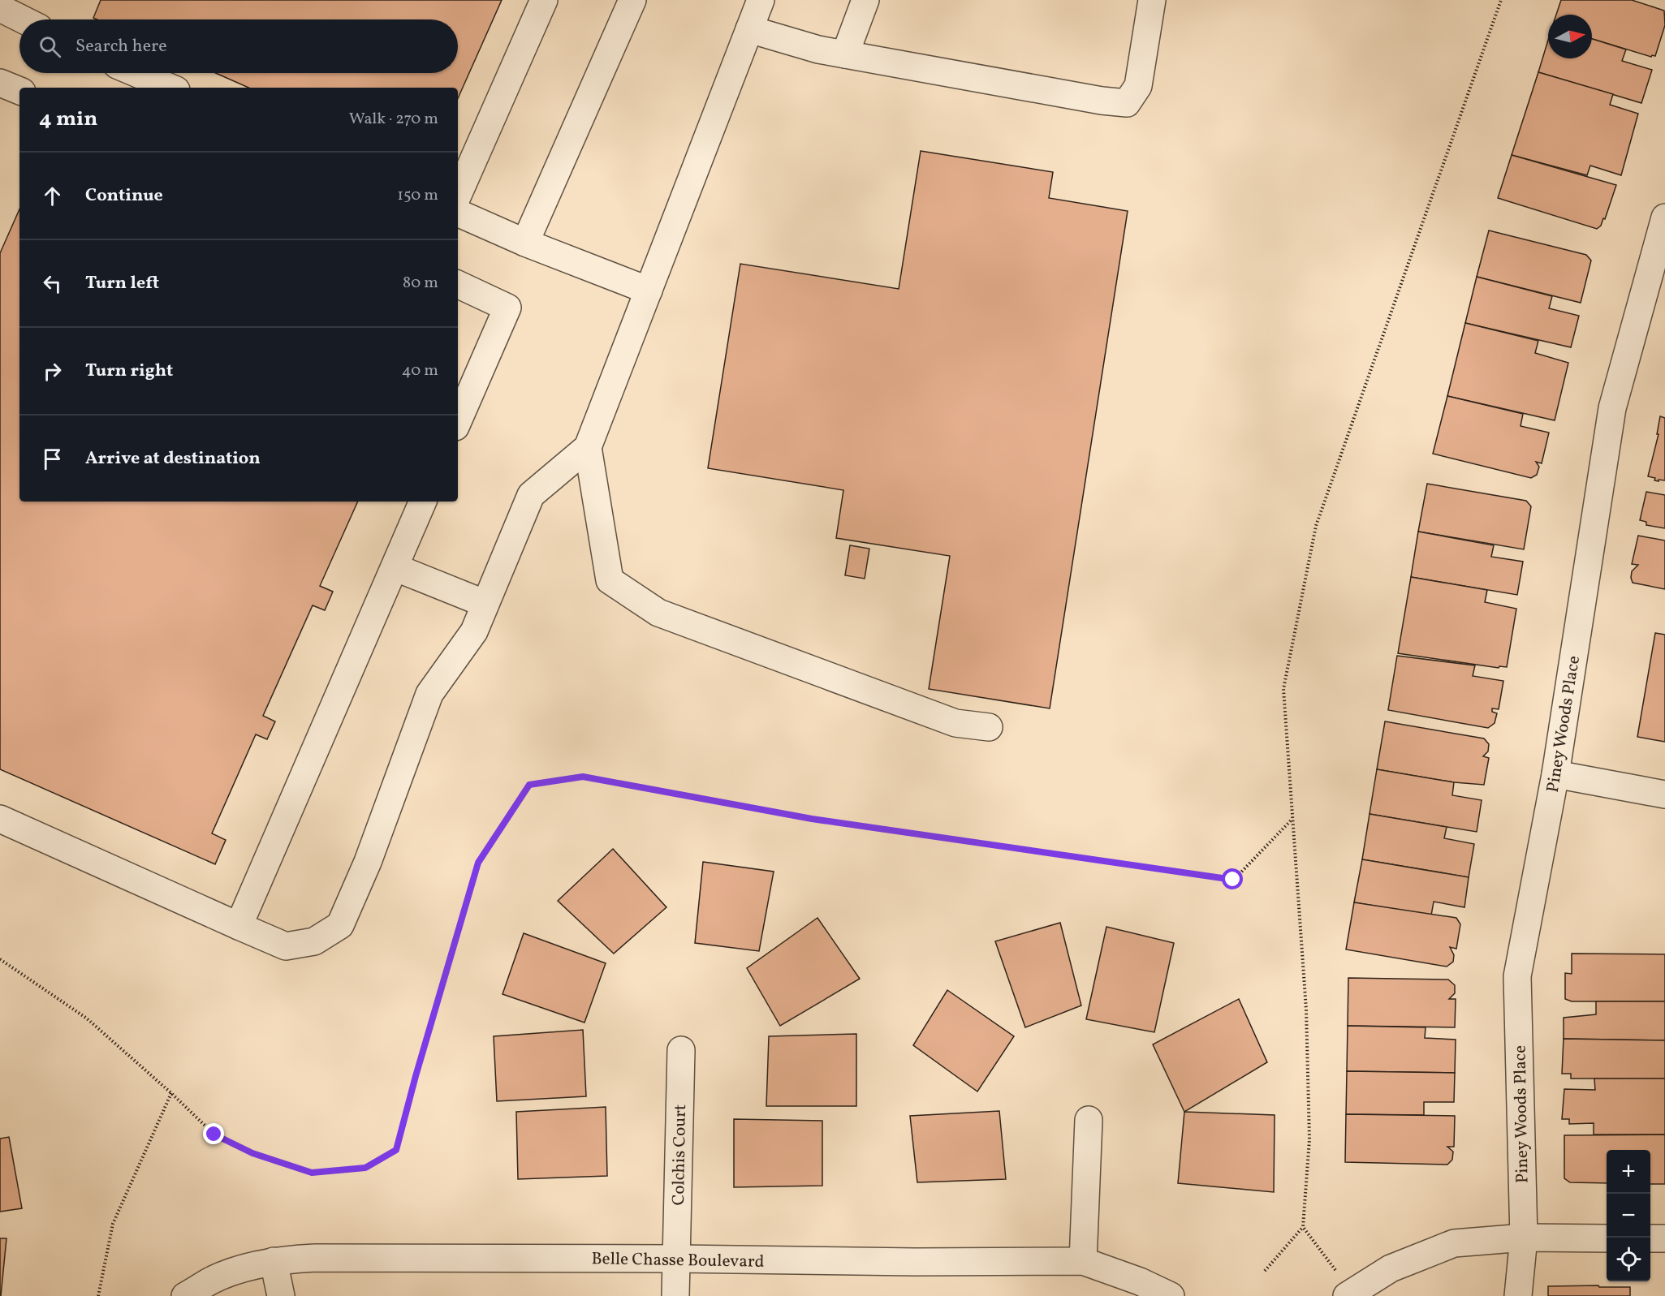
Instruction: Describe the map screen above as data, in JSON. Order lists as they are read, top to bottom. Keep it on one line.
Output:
{"streets":{"street":["Piney Woods Place","Colchis Court","Belle Chasse Boulevard"]},"crossings":[["Colchis Court","Belle Chasse Boulevard"]],"north":"right","page":{"search":"Search here","heading":["4 min","Walk · 270 m"],"list":[["Continue","150 m"],["Turn left","80 m"],["Turn right","40 m"],"Arrive at destination"],"map_buttons":["+","−"]}}
